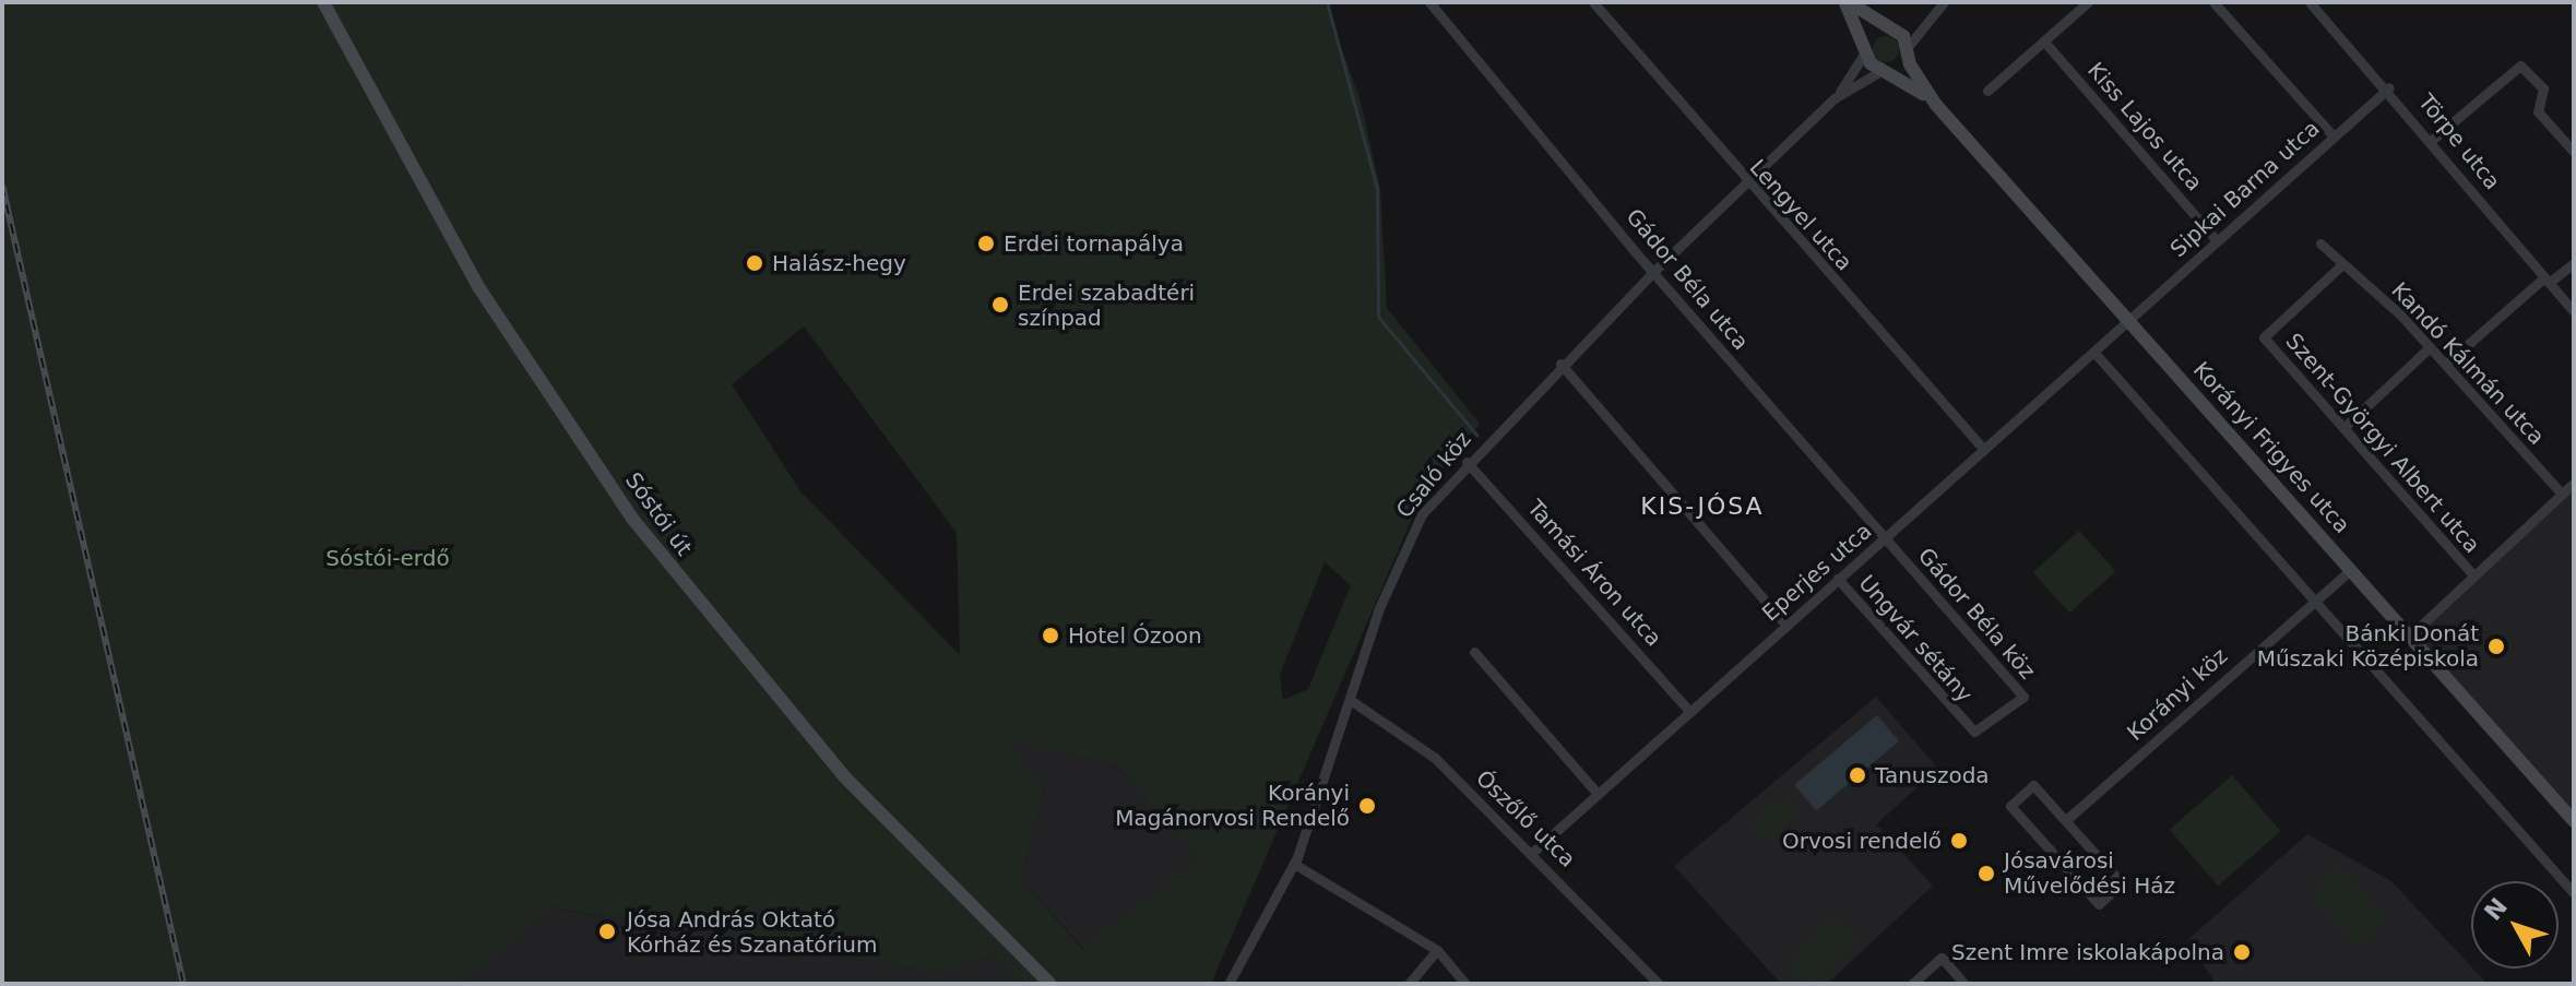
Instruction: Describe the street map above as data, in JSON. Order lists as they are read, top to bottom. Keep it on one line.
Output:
{"streets":{"street":["Kiss Lajos utca","Törpe utca","Sipkai Barna utca","Lengyel utca","Gádor Béla utca","Kandó Kálmán utca","Szent-Györgyi Albert utca","Korányi Frigyes utca","Csaló köz","Sóstói út","Eperjes utca","Tamási Áron utca","Gádor Béla köz","Ungvár sétány","Korányi köz","Ószőlő utca"]},"crossings":[["Kiss Lajos utca","Sipkai Barna utca"],["Törpe utca","Sipkai Barna utca"],["Sipkai Barna utca","Korányi Frigyes utca"],["Sipkai Barna utca","Eperjes utca"],["Lengyel utca","Csaló köz"],["Lengyel utca","Eperjes utca"],["Gádor Béla utca","Csaló köz"],["Gádor Béla utca","Eperjes utca"],["Gádor Béla utca","Gádor Béla köz"],["Kandó Kálmán utca","Szent-Györgyi Albert utca"],["Korányi Frigyes utca","Csaló köz"],["Korányi Frigyes utca","Eperjes utca"],["Korányi Frigyes utca","Korányi köz"],["Csaló köz","Tamási Áron utca"],["Csaló köz","Ószőlő utca"],["Eperjes utca","Tamási Áron utca"],["Eperjes utca","Gádor Béla köz"],["Eperjes utca","Ungvár sétány"],["Eperjes utca","Ószőlő utca"],["Gádor Béla köz","Ungvár sétány"]],"districts":["KIS-JÓSA"],"parks":["Sóstói-erdő"],"places":["Erdei tornapálya","Halász-hegy","Erdei szabadtéri színpad","Hotel Ózoon","Bánki Donát Műszaki Középiskola","Tanuszoda","Korányi Magánorvosi Rendelő","Orvosi rendelő","Jósavárosi Művelődési Ház","Jósa András Oktató Kórház és Szanatórium","Szent Imre iskolakápolna"],"north":"top left"}
